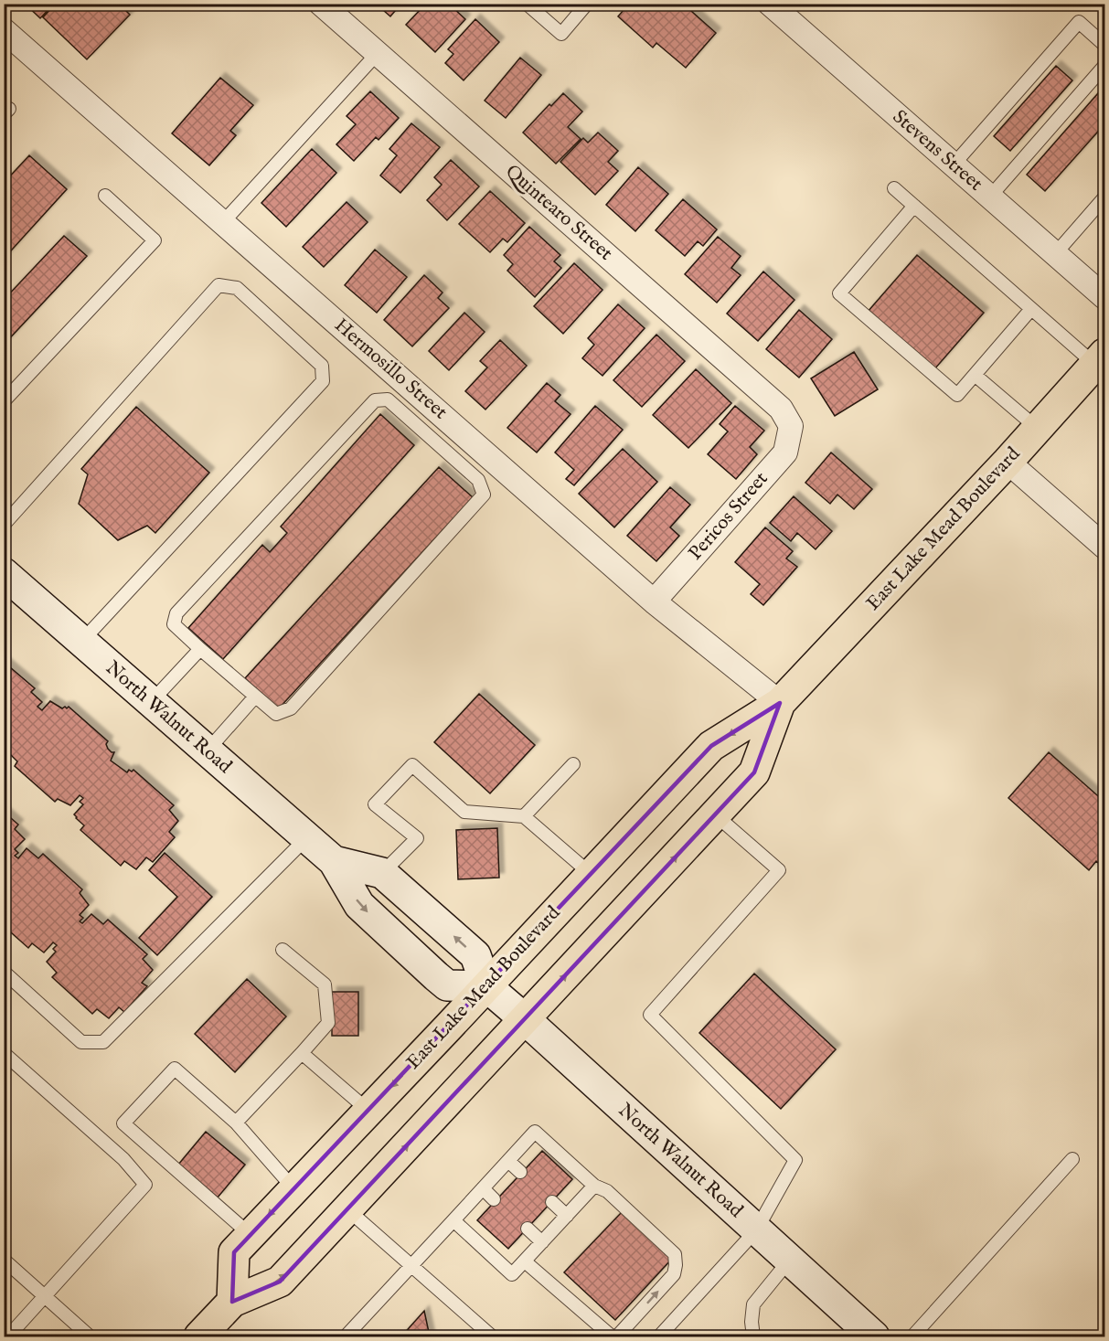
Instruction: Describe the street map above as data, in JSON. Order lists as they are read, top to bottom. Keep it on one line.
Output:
{"streets":{"main road":["East Lake Mead Boulevard"],"street":["Stevens Street","Quintearo Street","Hermosillo Street","Pericos Street","North Walnut Road"]},"crossings":[["Quintearo Street","Pericos Street"],["Hermosillo Street","Pericos Street"],["Hermosillo Street","East Lake Mead Boulevard"],["East Lake Mead Boulevard","North Walnut Road"]]}
